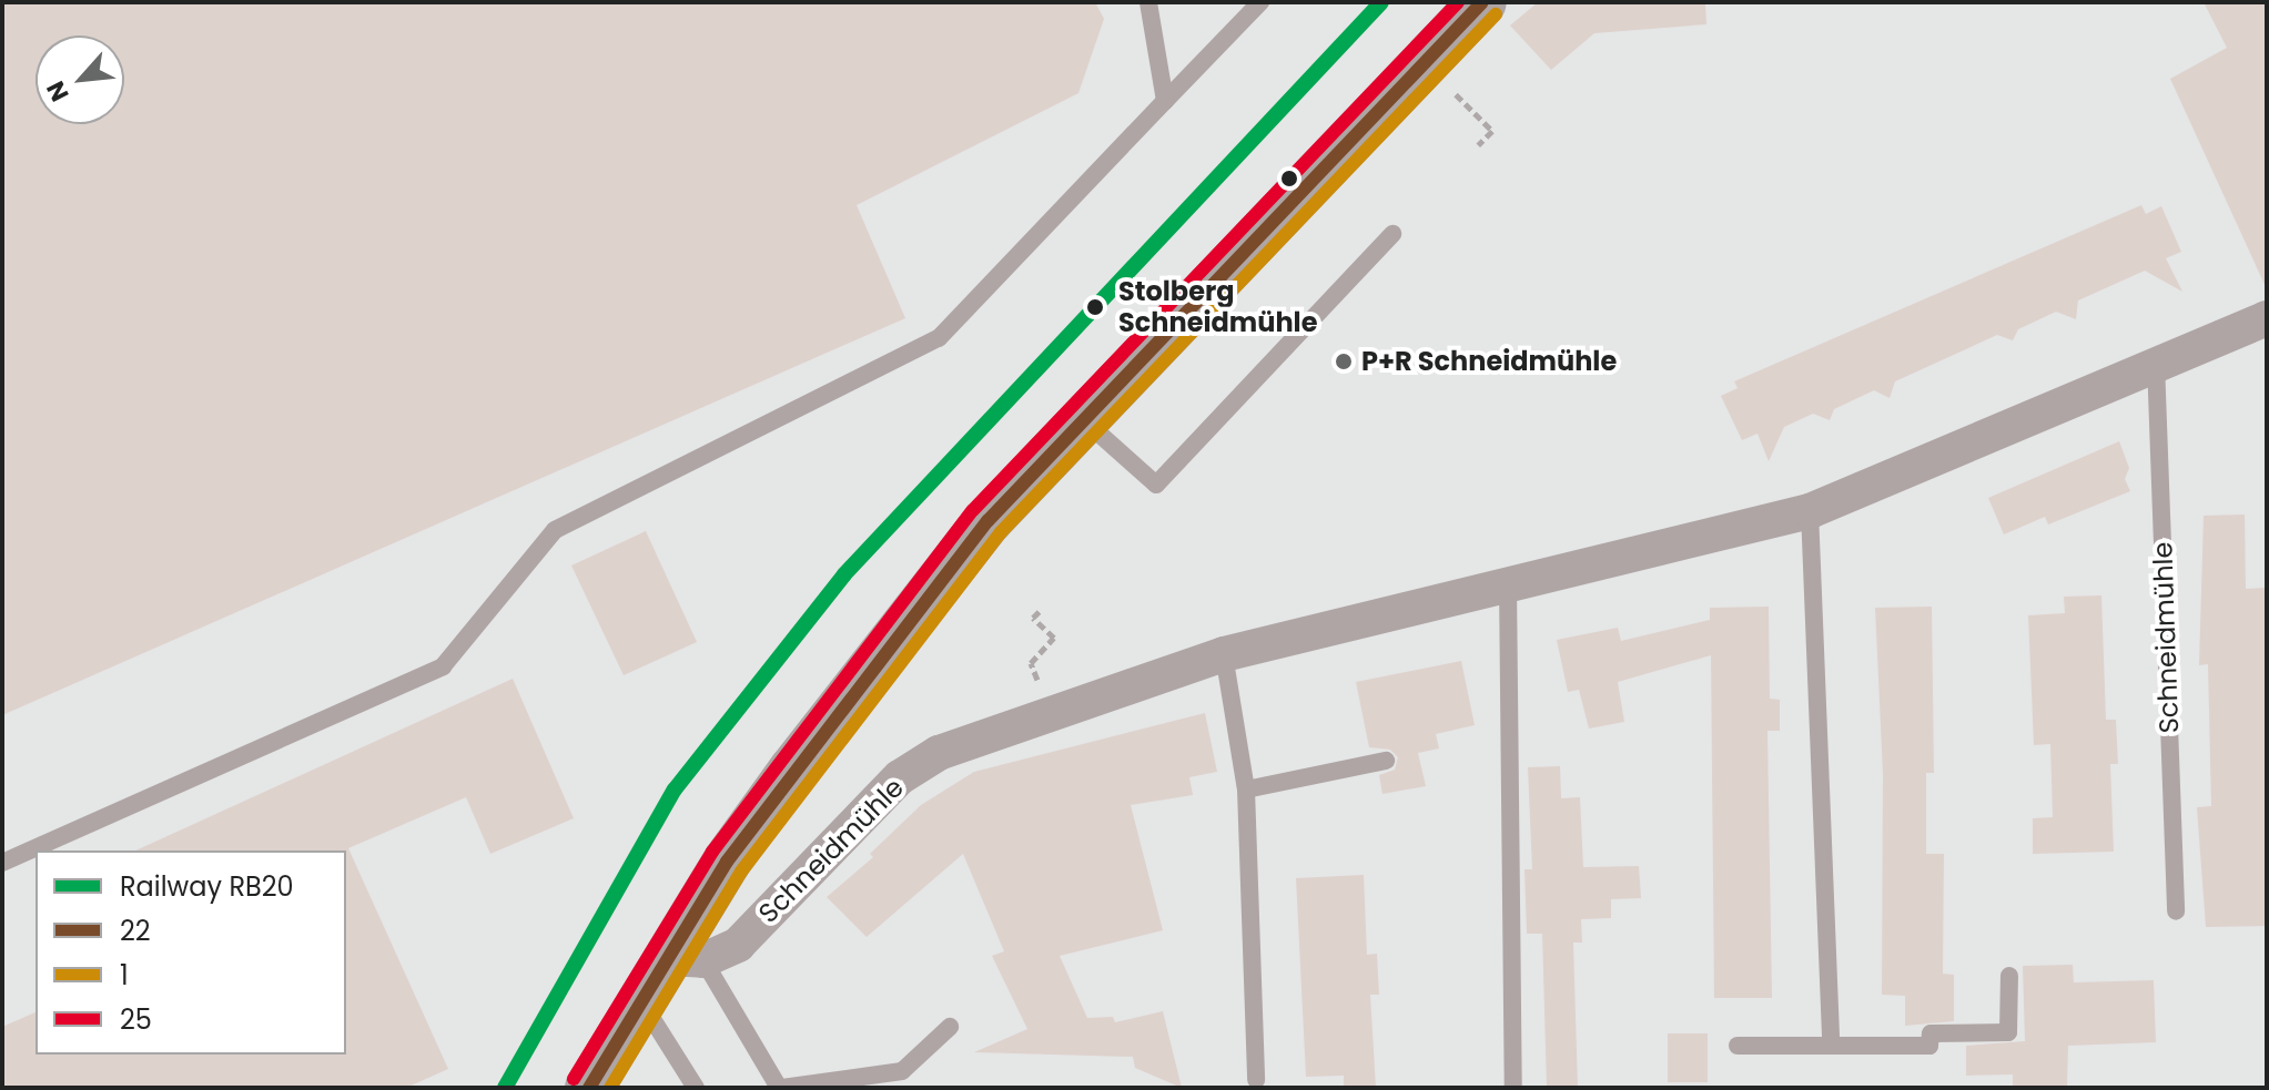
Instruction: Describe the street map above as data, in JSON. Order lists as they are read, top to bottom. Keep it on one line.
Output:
{"streets":{"street":["Schneidmühle"]},"places":["Stolberg Schneidmühle","P+R Schneidmühle"],"lines":["rail line RB20","transit line 22","transit line 25","transit line 1"],"legend":["Railway RB20","22","1","25"],"north":"bottom left"}
